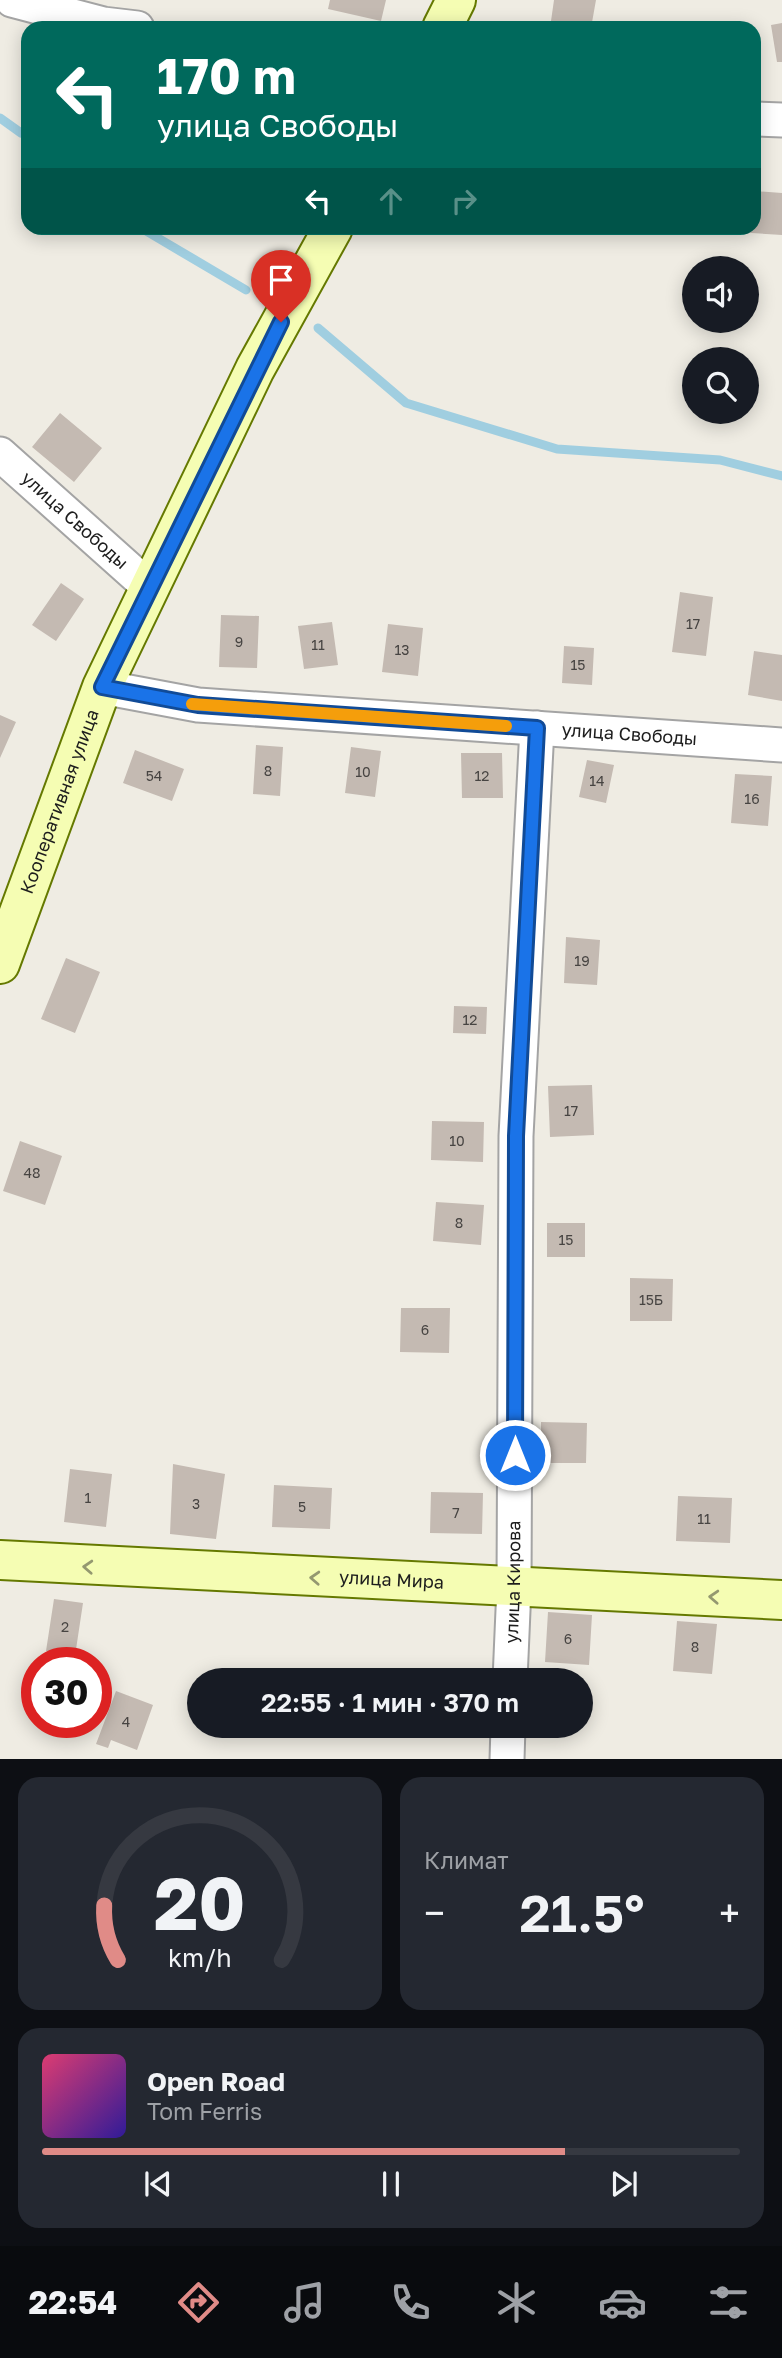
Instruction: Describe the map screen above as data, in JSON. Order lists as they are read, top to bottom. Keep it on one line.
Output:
{"streets":{"main road":["Кооперативная улица","улица Мира"],"street":["улица Свободы","улица Кирова"]},"crossings":[["улица Свободы","Кооперативная улица"],["улица Свободы","улица Кирова"],["улица Мира","улица Кирова"]],"one_way":["улица Мира"],"house_numbers":["17","9","11","13","15","8","10","54","12","14","16","19","12","17","10","48","8","15","15Б","6","1","3","5","7","11","2","6","8","4"],"page":{"turn":["170 m","улица Свободы"],"limit":"30","trip":"22:55 · 1 мин · 370 m","tile":"Климат","heat":["−","21.5°","+"],"song":["Open Road","Tom Ferris"],"tabs":"22:54","gauge":["20","km/h"]}}
